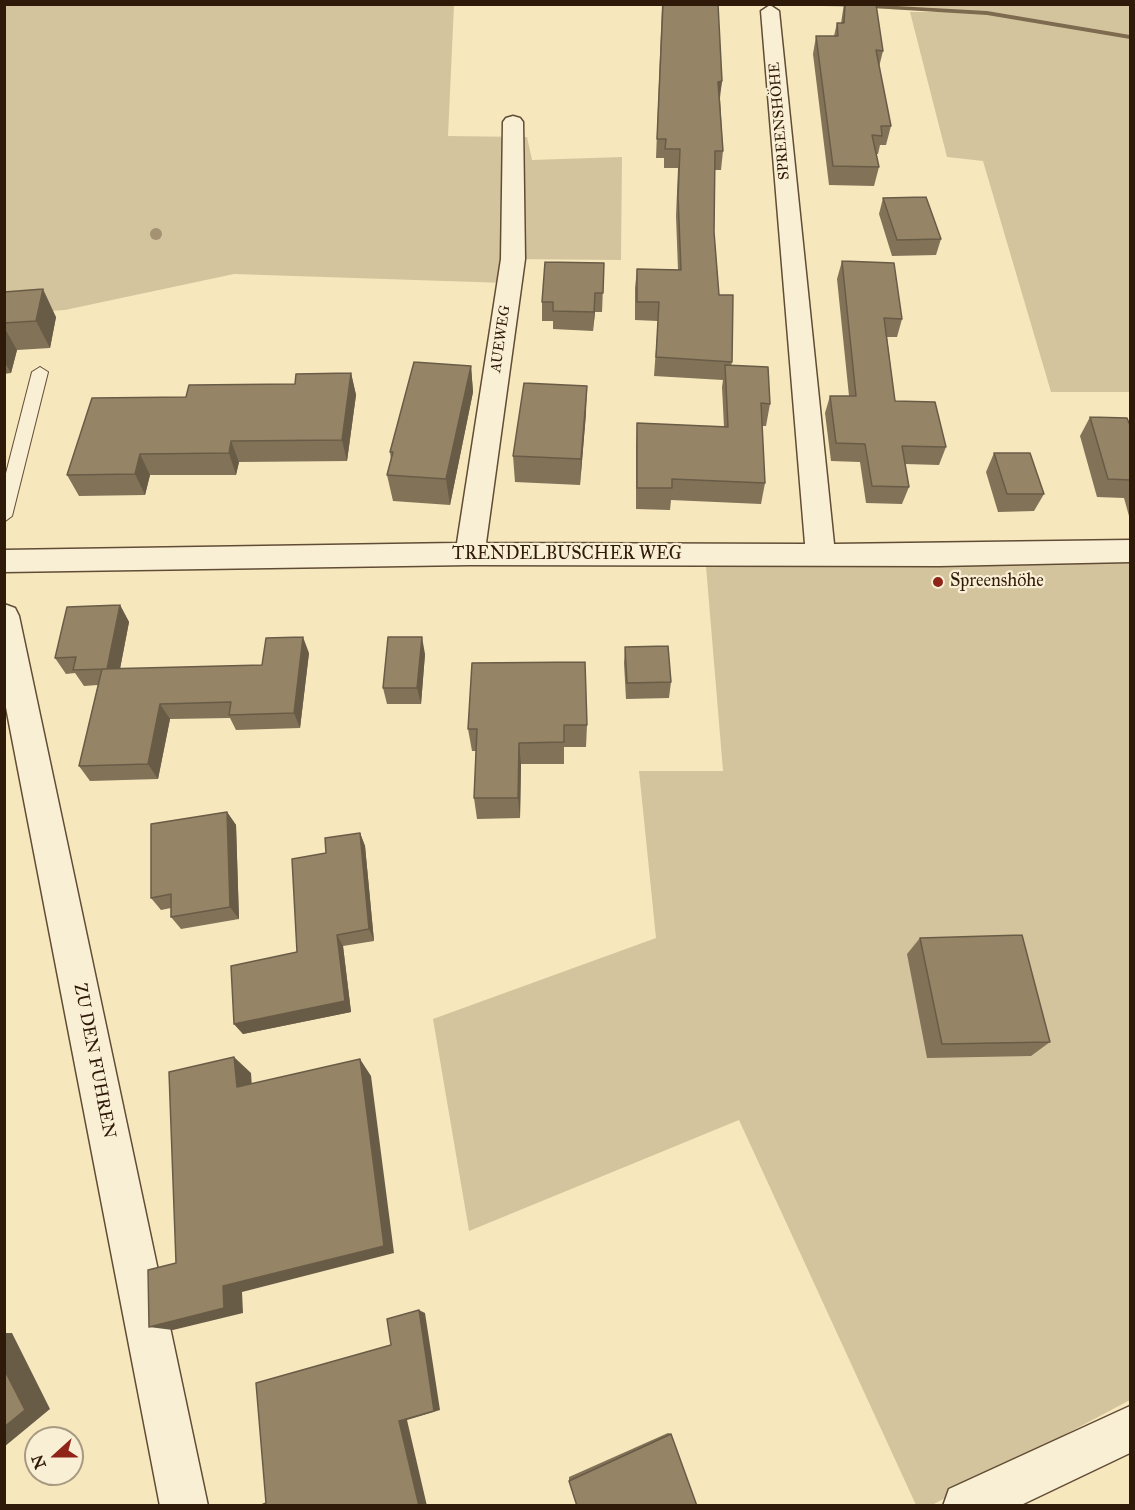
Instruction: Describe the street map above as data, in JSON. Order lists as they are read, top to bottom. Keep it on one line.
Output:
{"streets":{"street":["SPREENSHÖHE","AUEWEG","TRENDELBUSCHER WEG","ZU DEN FUHREN"]},"crossings":[["SPREENSHÖHE","TRENDELBUSCHER WEG"],["AUEWEG","TRENDELBUSCHER WEG"]],"places":["Spreenshöhe"],"north":"left"}
